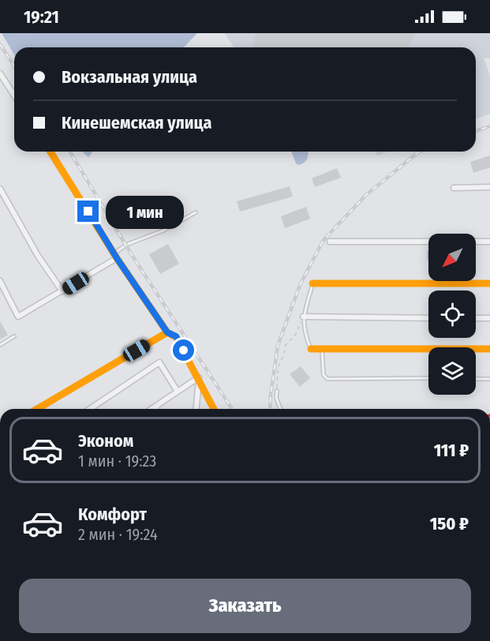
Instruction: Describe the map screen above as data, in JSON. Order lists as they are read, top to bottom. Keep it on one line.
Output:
{"north":"bottom left","page":{"status":"19:21","banner":["Вокзальная улица","Кинешемская улица"],"bubble":"1 мин","list":[{"name":"Эконом","note":"1 мин · 19:23","value":"111 ₽"},{"name":"Комфорт","note":"2 мин · 19:24","value":"150 ₽"}],"buttons":"Заказать"}}
